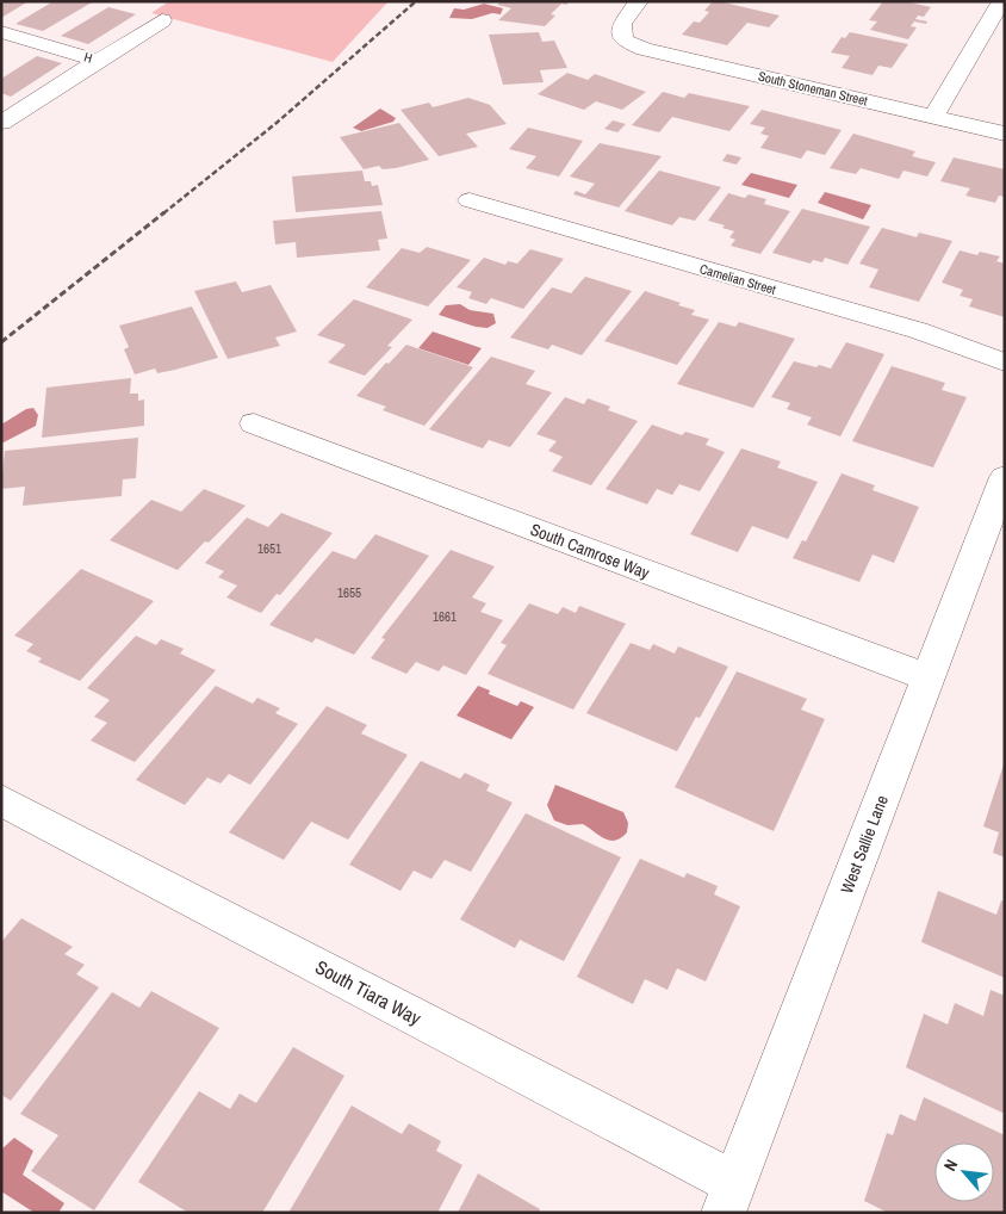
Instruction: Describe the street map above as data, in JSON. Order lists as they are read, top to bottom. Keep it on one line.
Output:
{"streets":{"street":["H","South Stoneman Street","Carnelian Street","South Camrose Way","West Sallie Lane","South Tiara Way"]},"crossings":[["South Camrose Way","West Sallie Lane"],["West Sallie Lane","South Tiara Way"]],"house_numbers":["1651","1655","1661"],"north":"top left"}
